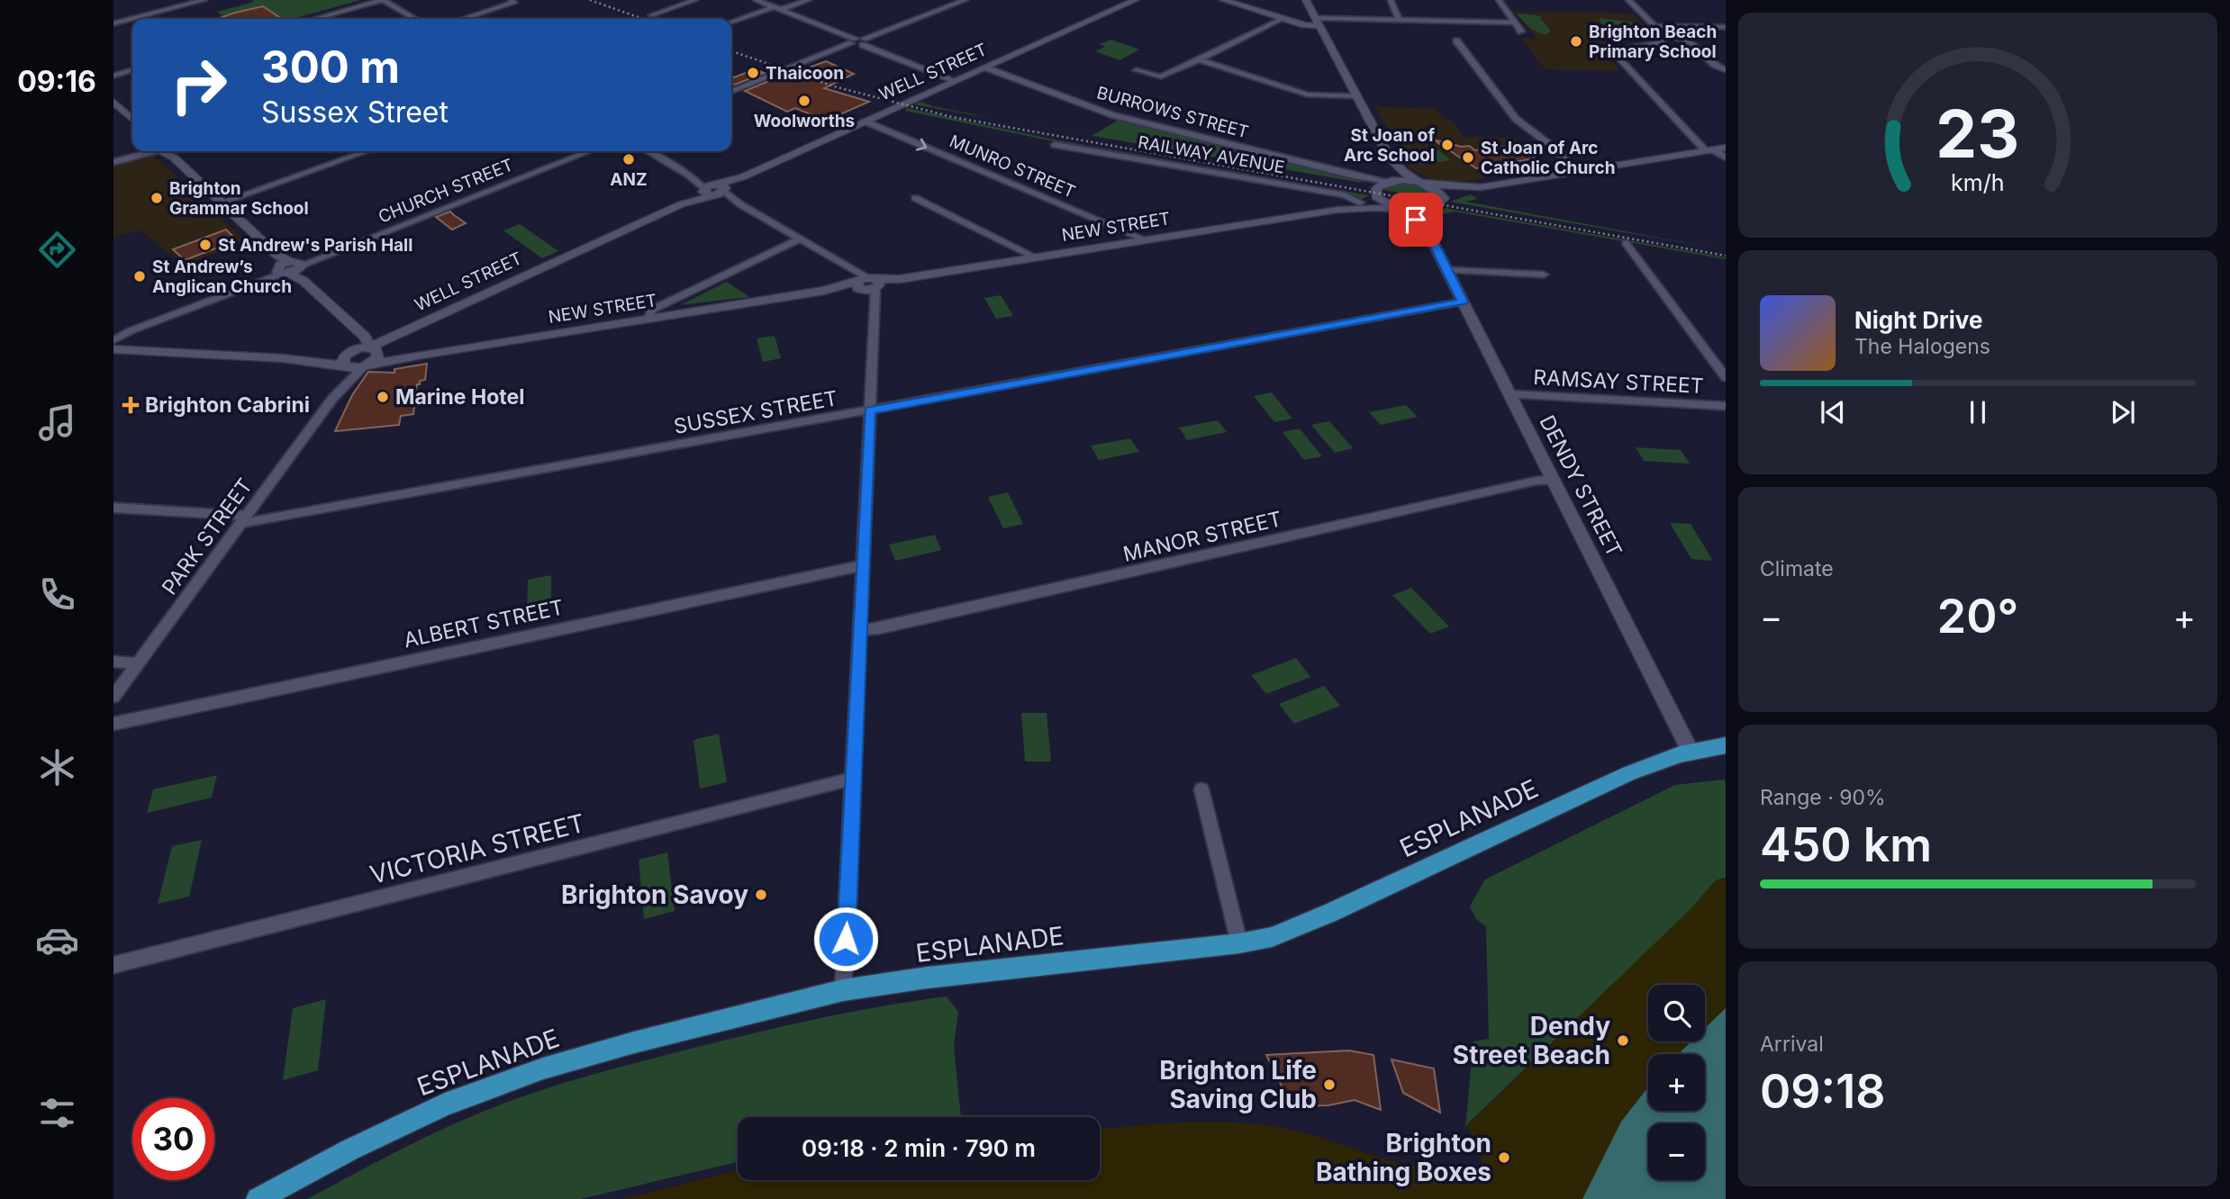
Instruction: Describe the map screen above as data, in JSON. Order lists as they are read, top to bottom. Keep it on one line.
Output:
{"streets":{"main road":["ESPLANADE"],"street":["WELL STREET","BURROWS STREET","RAILWAY AVENUE","MUNRO STREET","CHURCH STREET","NEW STREET","RAMSAY STREET","SUSSEX STREET","DENDY STREET","PARK STREET","MANOR STREET","ALBERT STREET","VICTORIA STREET"]},"crossings":[["WELL STREET","BURROWS STREET"],["WELL STREET","MUNRO STREET"],["WELL STREET","NEW STREET"],["BURROWS STREET","NEW STREET"],["BURROWS STREET","DENDY STREET"],["RAILWAY AVENUE","NEW STREET"],["MUNRO STREET","NEW STREET"],["NEW STREET","DENDY STREET"],["NEW STREET","PARK STREET"],["RAMSAY STREET","DENDY STREET"],["SUSSEX STREET","DENDY STREET"],["SUSSEX STREET","PARK STREET"],["DENDY STREET","MANOR STREET"],["DENDY STREET","ESPLANADE"]],"places":{"other":["Brighton Beach Primary School","Thaicoon","Woolworths","St Joan of Arc School","St Joan of Arc Catholic Church","ANZ","Brighton Grammar School","St Andrew's Parish Hall","St Andrew’s Anglican Church","Marine Hotel","Brighton Savoy","Dendy Street Beach","Brighton Life Saving Club","Brighton Bathing Boxes"],"health":["Brighton Cabrini"]},"page":{"tabs":"09:16","turn":["300 m","Sussex Street"],"song":["Night Drive","The Halogens"],"tile":["Climate",["Range · 90%","450 km"],["Arrival","09:18"]],"heat":["−","20°","+"],"map_buttons":["+","−"],"limit":"30","trip":"09:18 · 2 min · 790 m","gauge":["23","km/h"]}}
